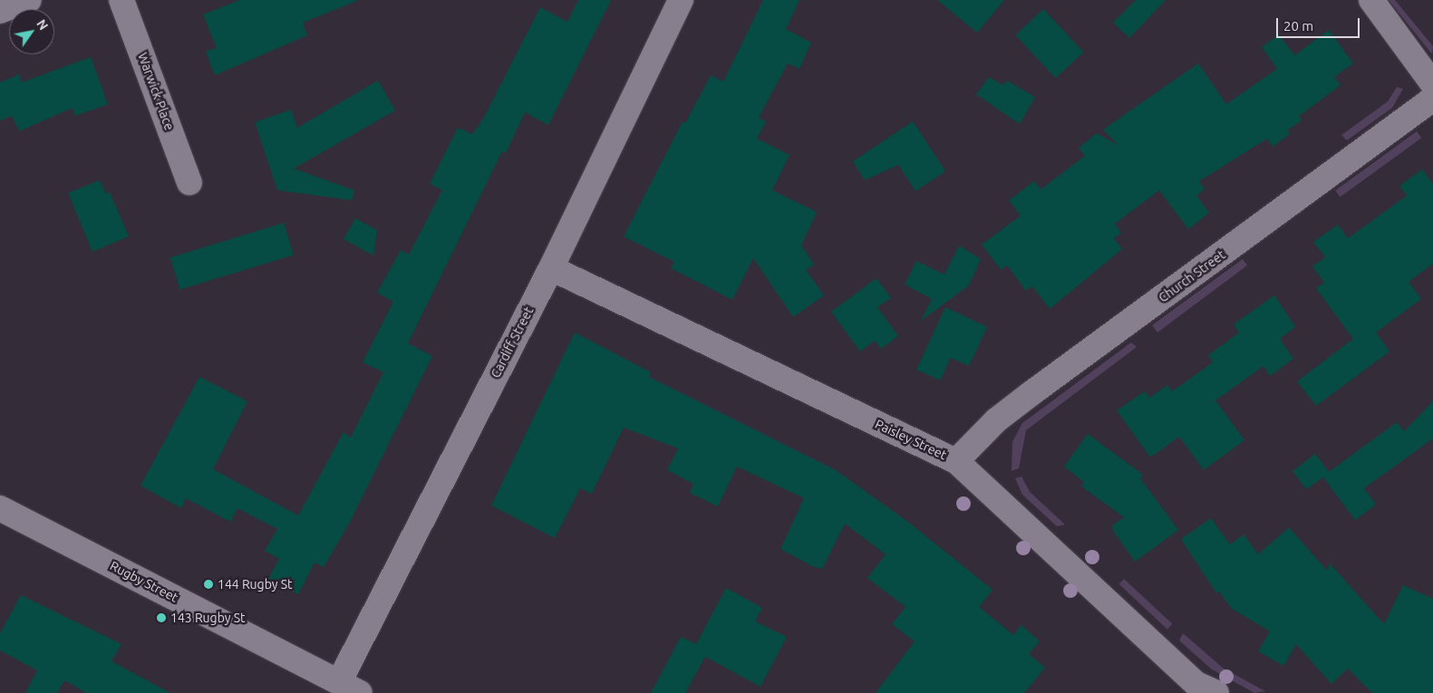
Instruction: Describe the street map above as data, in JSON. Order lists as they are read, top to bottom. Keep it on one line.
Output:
{"streets":{"street":["Warwick Place","Church Street","Cardiff Street","Paisley Street","Rugby Street"]},"crossings":[["Church Street","Paisley Street"],["Cardiff Street","Paisley Street"],["Cardiff Street","Rugby Street"]],"places":["144 Rugby St","143 Rugby St"],"scale_bar":"20 m","north":"top right"}
